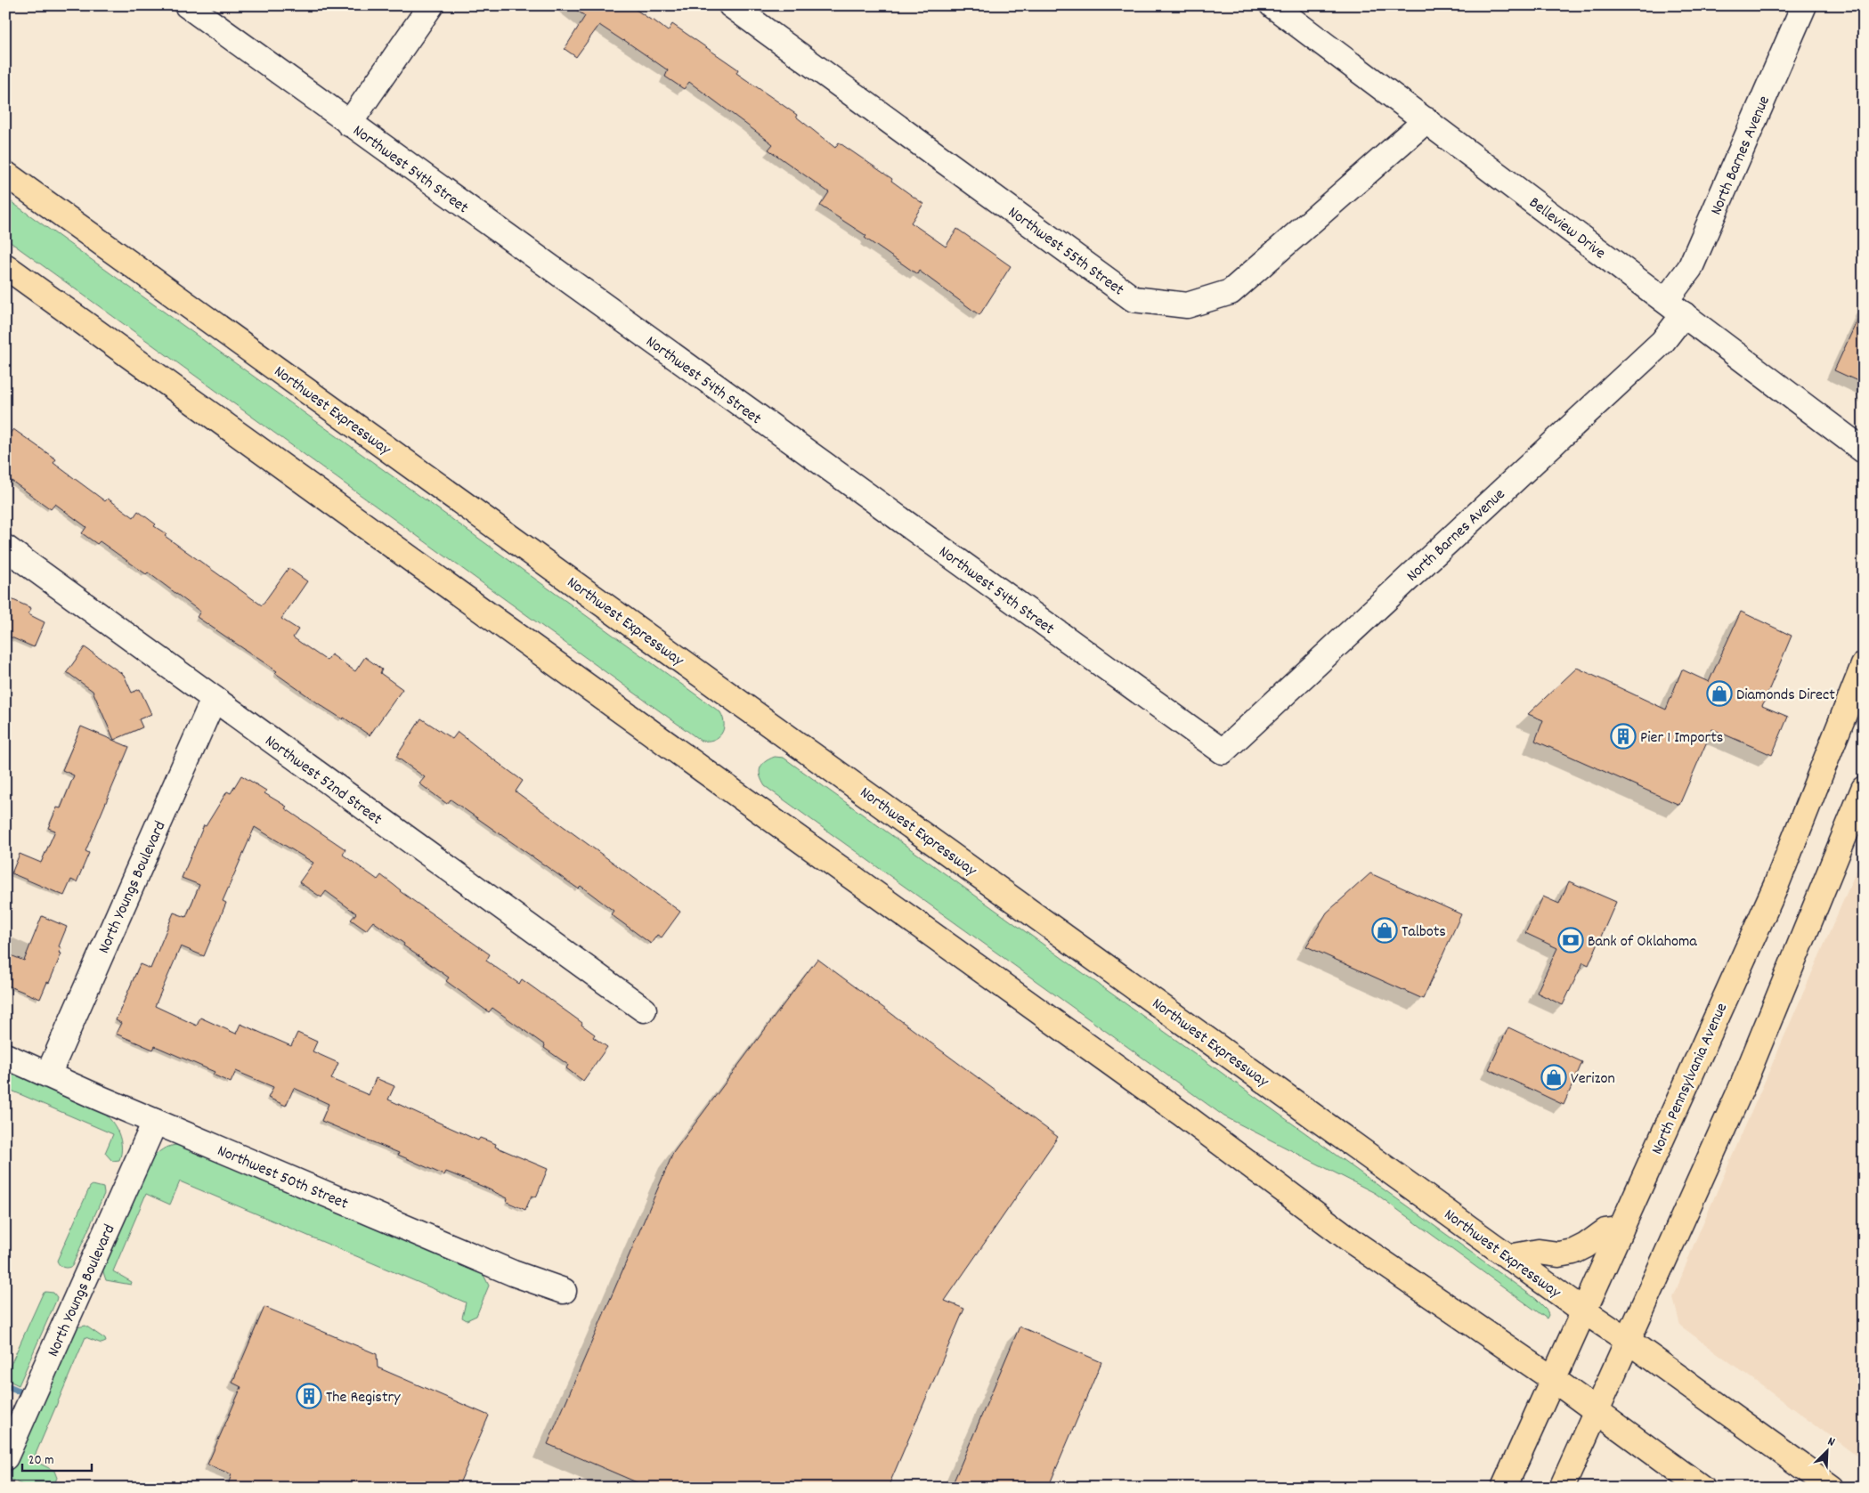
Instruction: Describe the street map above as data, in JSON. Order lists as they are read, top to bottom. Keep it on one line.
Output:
{"streets":{"main road":["Northwest Expressway","North Pennsylvania Avenue"],"street":["North Barnes Avenue","Northwest 54th Street","Belleview Drive","Northwest 55th Street","Northwest 52nd Street","North Youngs Boulevard","Northwest 50th Street"]},"crossings":[["North Barnes Avenue","Northwest 54th Street"],["North Barnes Avenue","Belleview Drive"],["Belleview Drive","Northwest 55th Street"],["Northwest Expressway","North Pennsylvania Avenue"],["Northwest 52nd Street","North Youngs Boulevard"],["North Youngs Boulevard","Northwest 50th Street"]],"places":{"shop":["Diamonds Direct","Talbots","Verizon"],"building":["Pier 1 Imports","The Registry"],"bank":["Bank of Oklahoma"]},"scale_bar":"20 m","north":"top right"}
